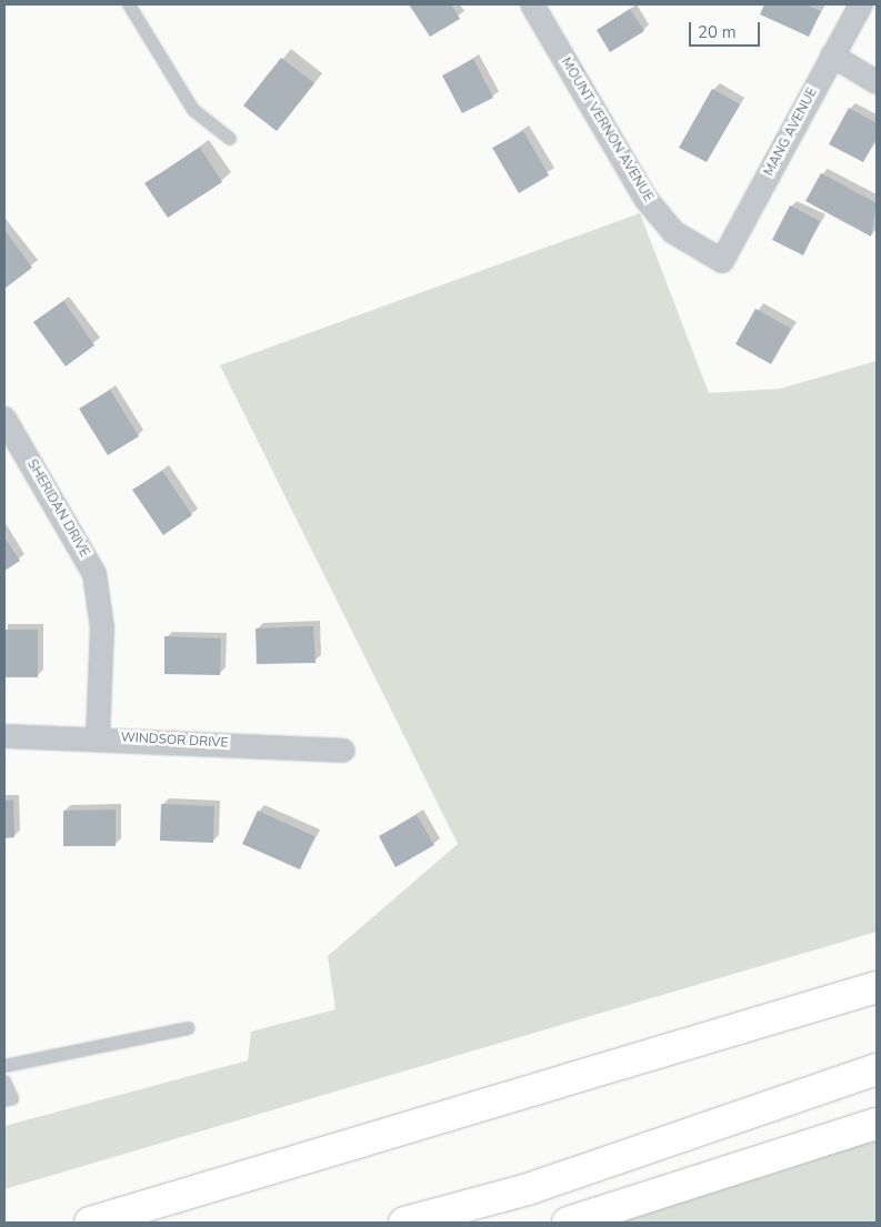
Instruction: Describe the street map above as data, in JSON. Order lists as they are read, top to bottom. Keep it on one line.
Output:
{"streets":{"street":["MOUNT VERNON AVENUE","MANG AVENUE","SHERIDAN DRIVE","WINDSOR DRIVE"]},"crossings":[["MOUNT VERNON AVENUE","MANG AVENUE"],["SHERIDAN DRIVE","WINDSOR DRIVE"]],"scale_bar":"20 m"}
